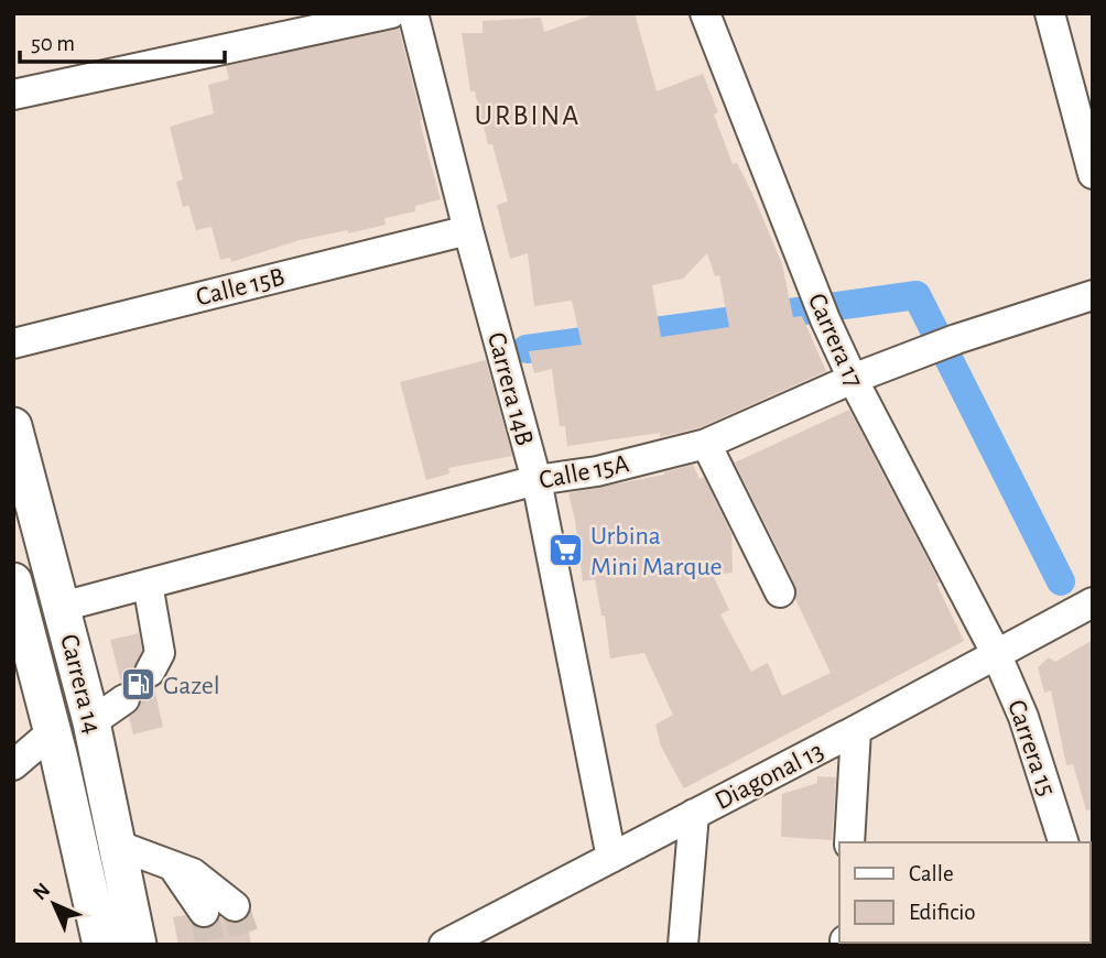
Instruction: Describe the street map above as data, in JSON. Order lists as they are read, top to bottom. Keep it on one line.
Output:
{"streets":{"main road":["Carrera 14"],"street":["Calle 15B","Carrera 17","Carrera 14B","Calle 15A","Carrera 15","Diagonal 13"]},"crossings":[["Calle 15B","Carrera 14B"],["Carrera 17","Calle 15A"],["Carrera 17","Carrera 15"],["Carrera 17","Diagonal 13"],["Carrera 14B","Calle 15A"],["Carrera 14B","Diagonal 13"],["Calle 15A","Carrera 14"],["Carrera 15","Diagonal 13"]],"districts":["URBINA"],"places":{"supermarket":["Urbina Mini Marque"],"fuel station":["Gazel"]},"legend":["Calle","Edificio"],"scale_bar":"50 m","north":"top left"}
